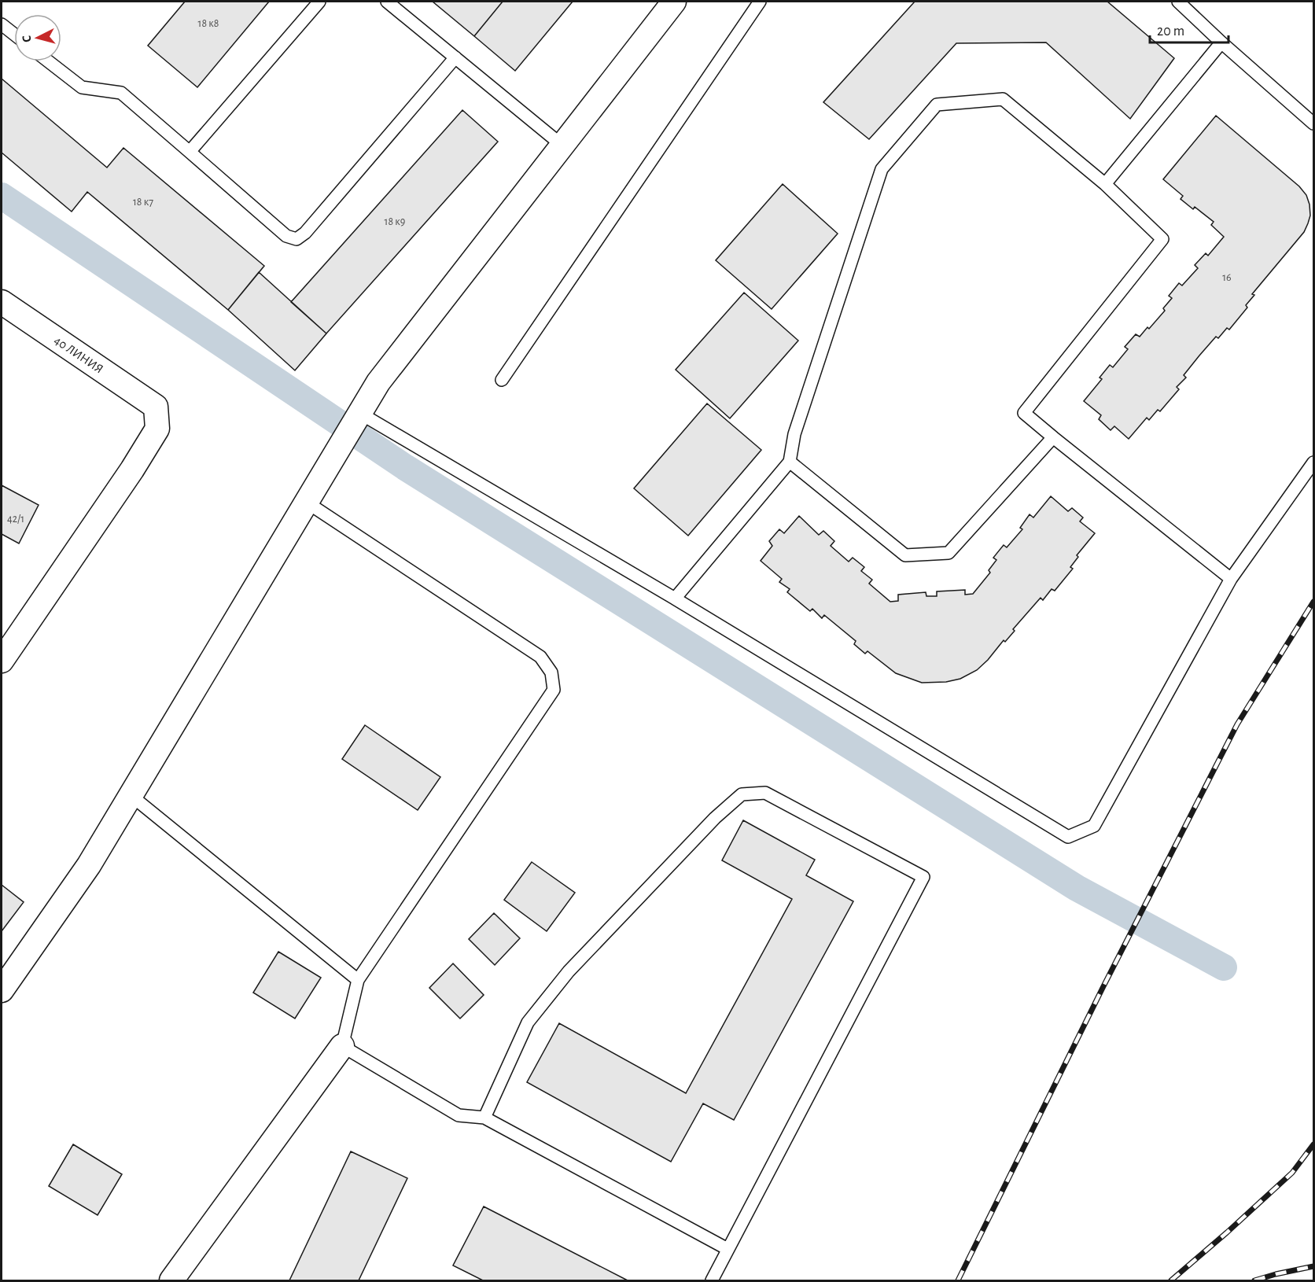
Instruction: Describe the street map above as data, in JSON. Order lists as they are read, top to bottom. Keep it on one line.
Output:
{"streets":{"street":["40 ЛИНИЯ"]},"house_numbers":["18 к8","18 к7","18 к9","16","42/1"],"scale_bar":"20 m","north":"left"}
